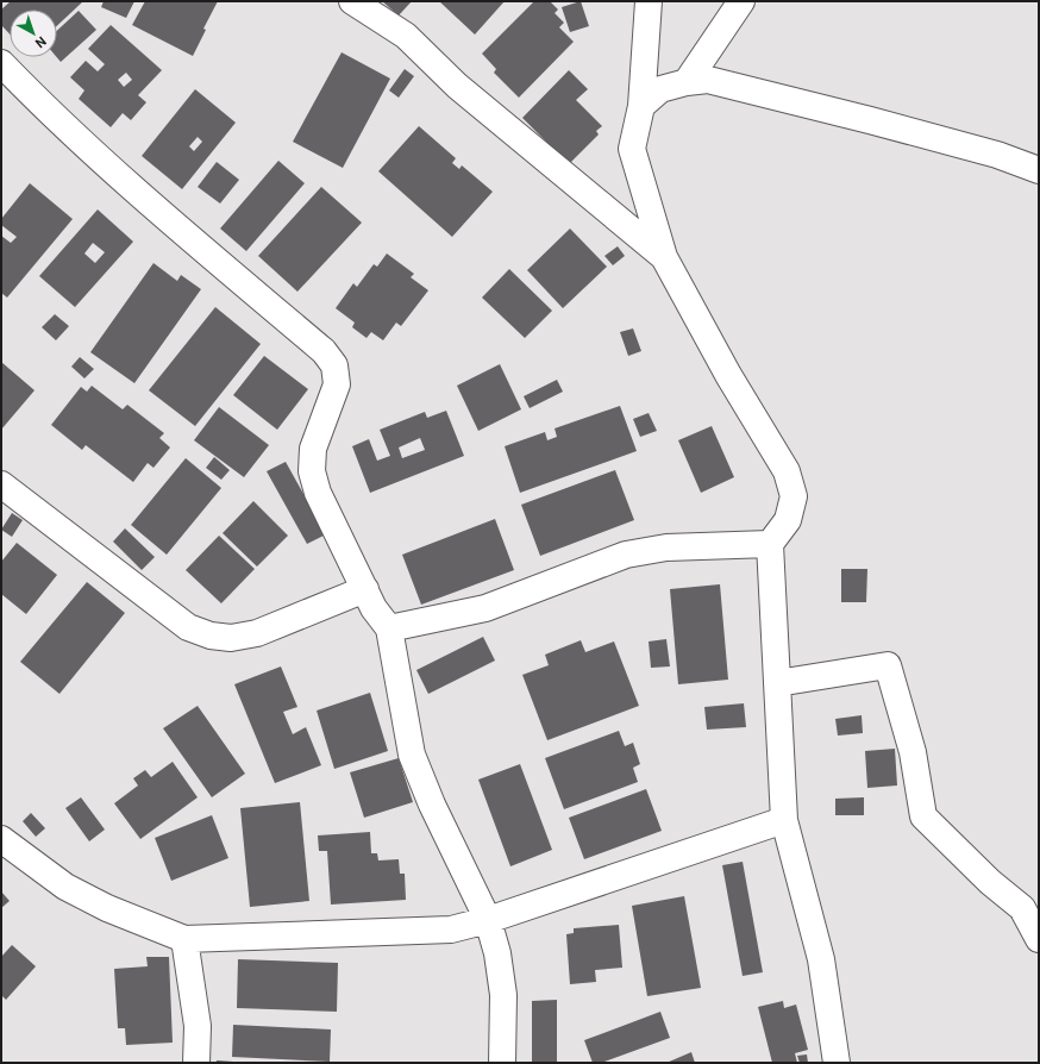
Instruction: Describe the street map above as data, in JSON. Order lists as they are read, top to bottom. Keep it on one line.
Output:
{"north":"bottom right"}
